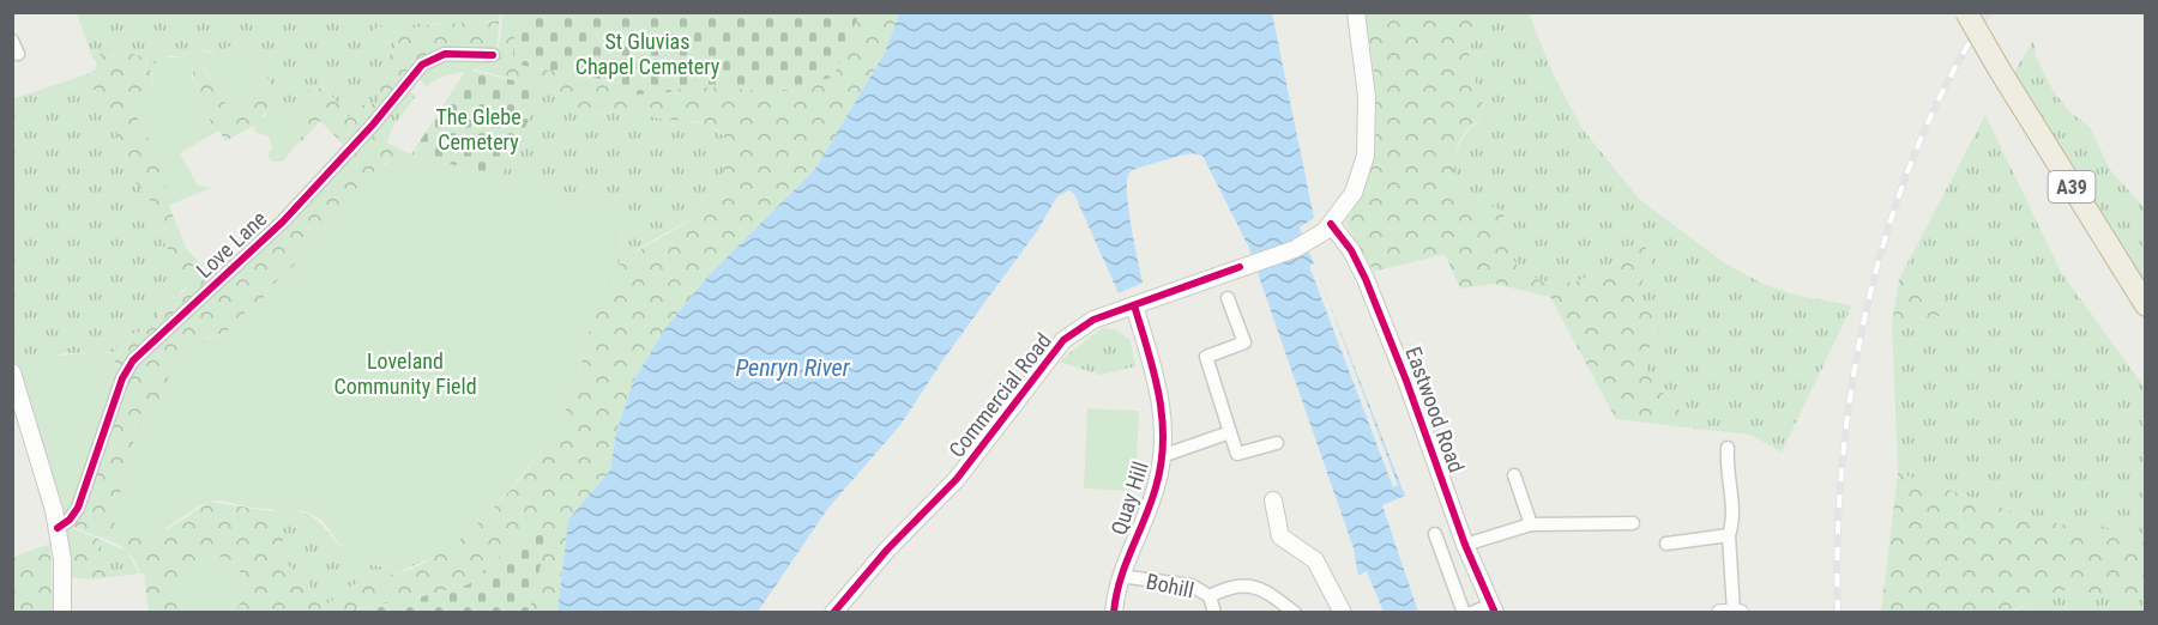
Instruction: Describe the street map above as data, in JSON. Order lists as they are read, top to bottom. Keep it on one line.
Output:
{"streets":{"highway":["A39"],"street":["Love Lane","Commercial Road","Eastwood Road","Quay Hill","Bohill"]},"crossings":[["Commercial Road","Eastwood Road"],["Commercial Road","Quay Hill"],["Quay Hill","Bohill"]],"water":["Penryn River"],"parks":["St Gluvias Chapel Cemetery","The Glebe Cemetery","Loveland Community Field"]}
